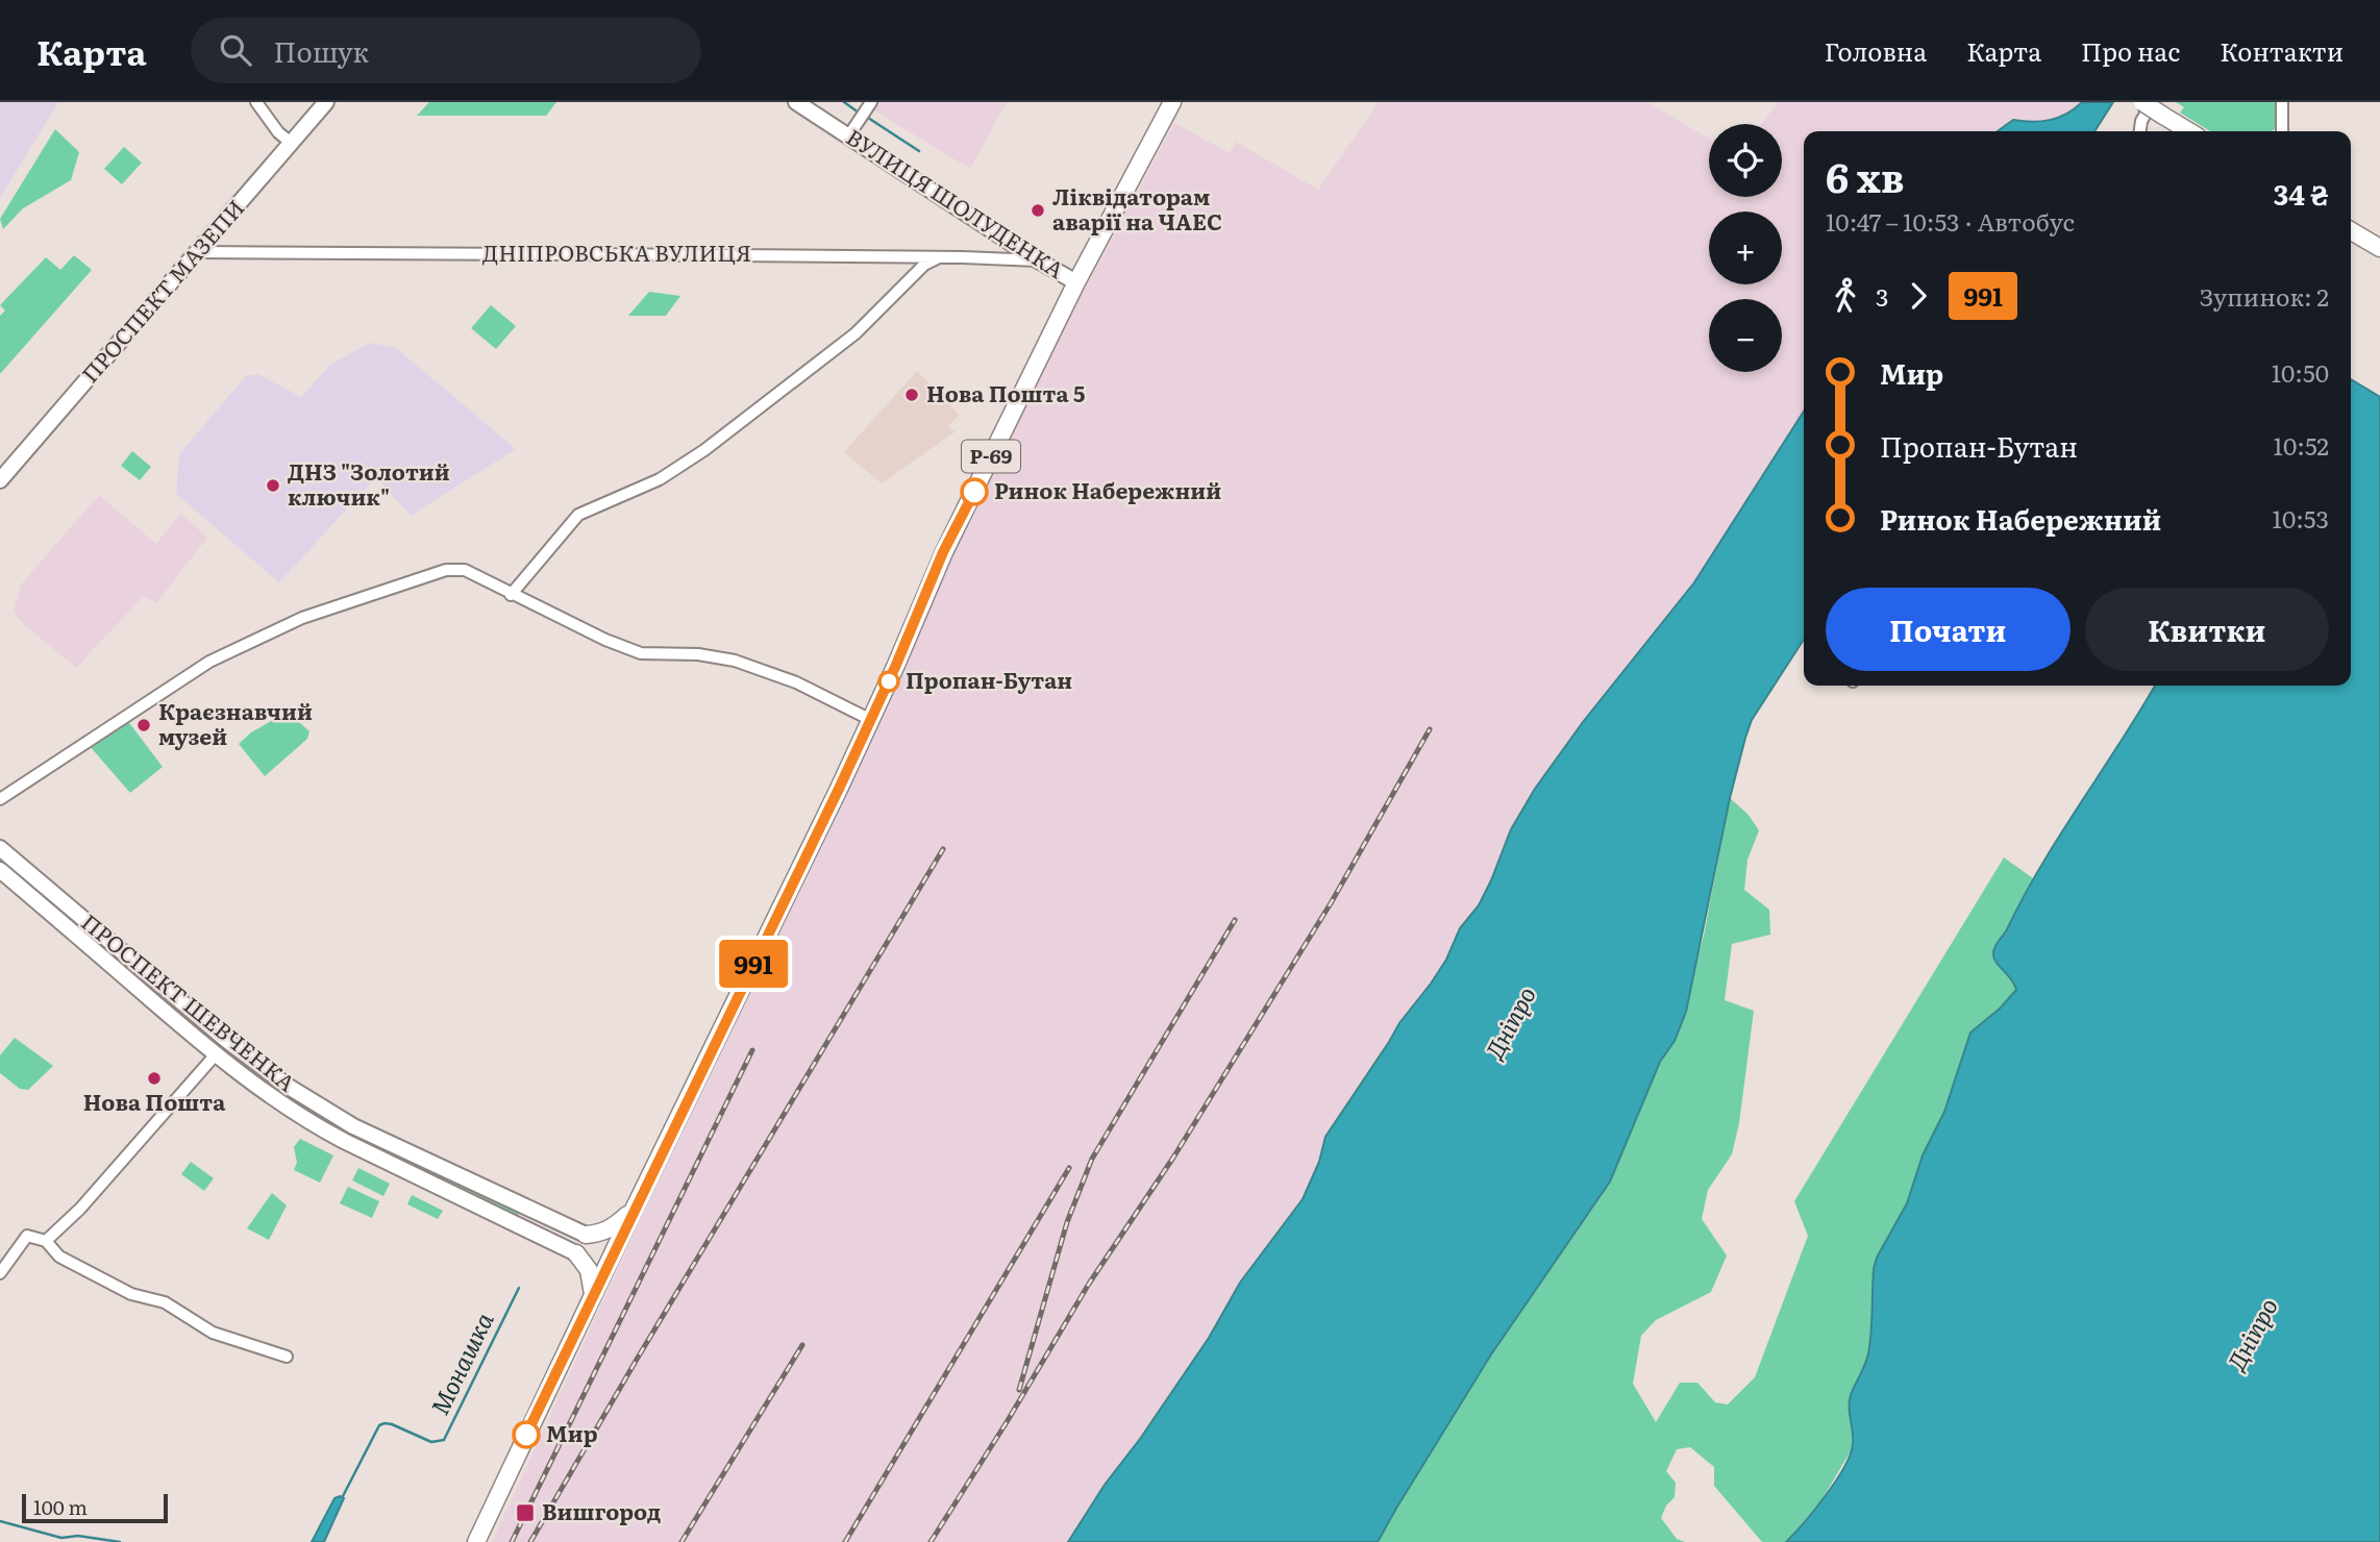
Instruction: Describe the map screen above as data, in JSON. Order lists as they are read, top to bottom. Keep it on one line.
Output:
{"streets":{"main road":["Р-69"],"street":["ВУЛИЦЯ ШОЛУДЕНКА","ДНІПРОВСЬКА ВУЛИЦЯ","ПРОСПЕКТ МАЗЕПИ","ПРОСПЕКТ ШЕВЧЕНКА"]},"crossings":[["ВУЛИЦЯ ШОЛУДЕНКА","ДНІПРОВСЬКА ВУЛИЦЯ"],["ВУЛИЦЯ ШОЛУДЕНКА","Р-69"],["ДНІПРОВСЬКА ВУЛИЦЯ","ПРОСПЕКТ МАЗЕПИ"]],"water":["Дніпро","Монашка"],"places":{"other":["Ліквідаторам аварії на ЧАЕС","Нова Пошта 5","ДНЗ \"Золотий ключик\"","Ринок Набережний","Пропан-Бутан","Краєзнавчий музей","Нова Пошта","Мир"],"transit":["Вишгород"]},"lines":["bus line 991"],"scale_bar":"100 m","page":{"header":"Карта","search":"Пошук","nav":["Головна","Карта","Про нас","Контакти"],"on_map":"991","map_buttons":["+","−"],"heading":["6 хв","10:47 – 10:53 · Автобус","34 ₴"],"legs":["3","991","Зупинок: 2"],"list":[{"name":"Мир","value":"10:50"},{"name":"Пропан-Бутан","value":"10:52"},{"name":"Ринок Набережний","value":"10:53"}],"buttons":["Почати","Квитки"],"scale":"100 m"}}
